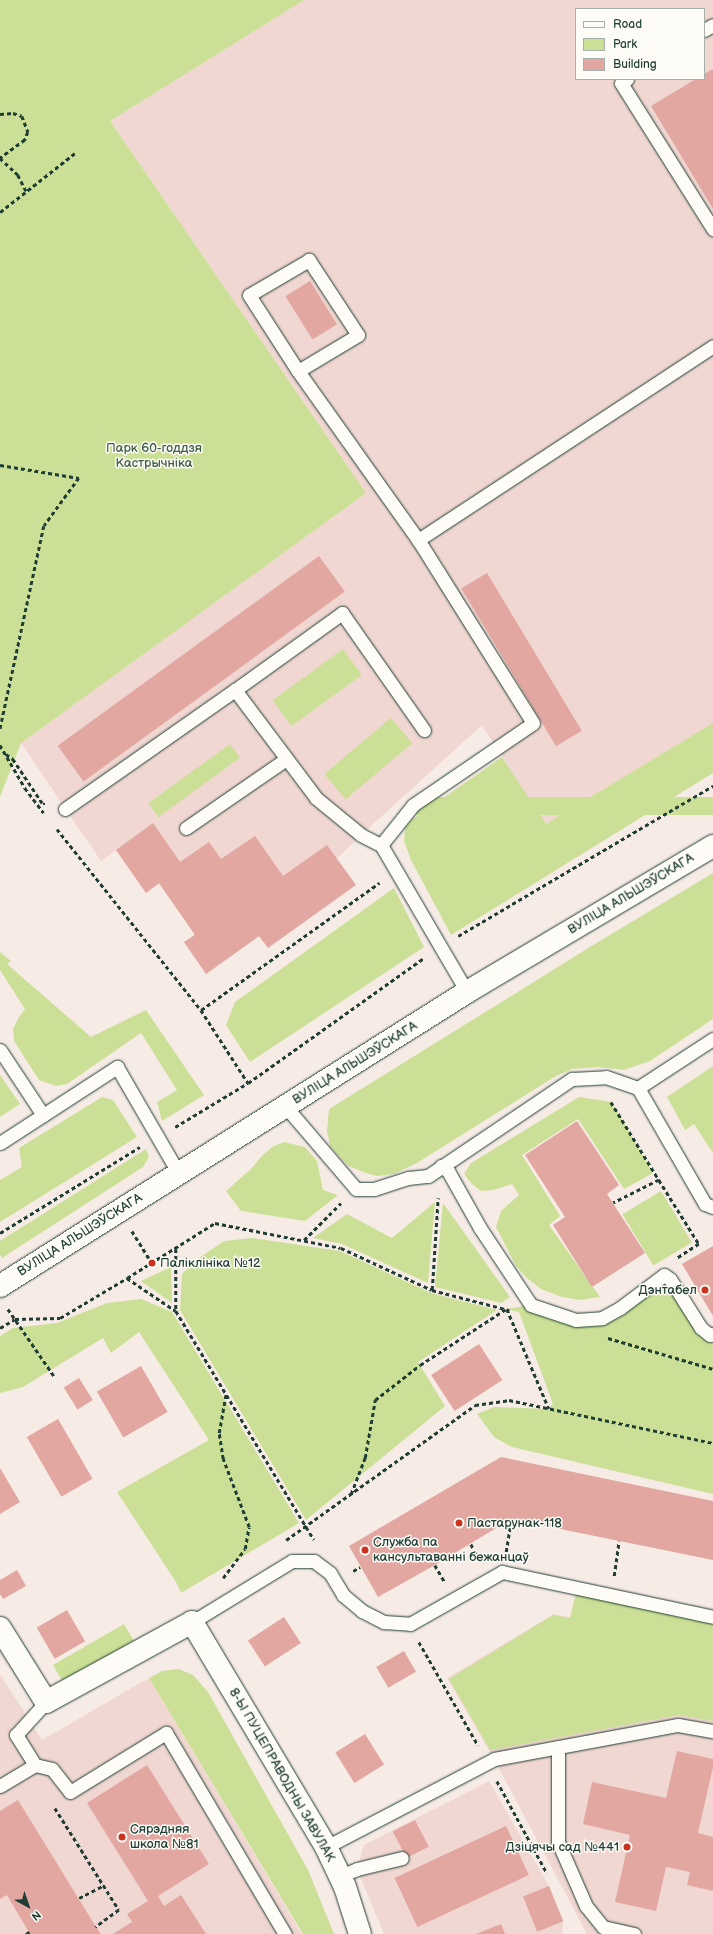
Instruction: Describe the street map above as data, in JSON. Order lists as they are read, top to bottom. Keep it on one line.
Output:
{"streets":{"main road":["ВУЛІЦА АЛЬШЭЎСКАГА","8-Ы ПУЦЕПРАВОДНЫ ЗАВУЛАК"]},"parks":["Парк 60-годдзя Кастрычніка"],"places":["Паліклініка №12","Дэнтабел","Пастарунак-118","Служба па кансультаванні бежанцаў","Сярэдняя школа №81","Дзіцячы сад №441"],"legend":["Road","Park","Building"],"north":"bottom right"}
